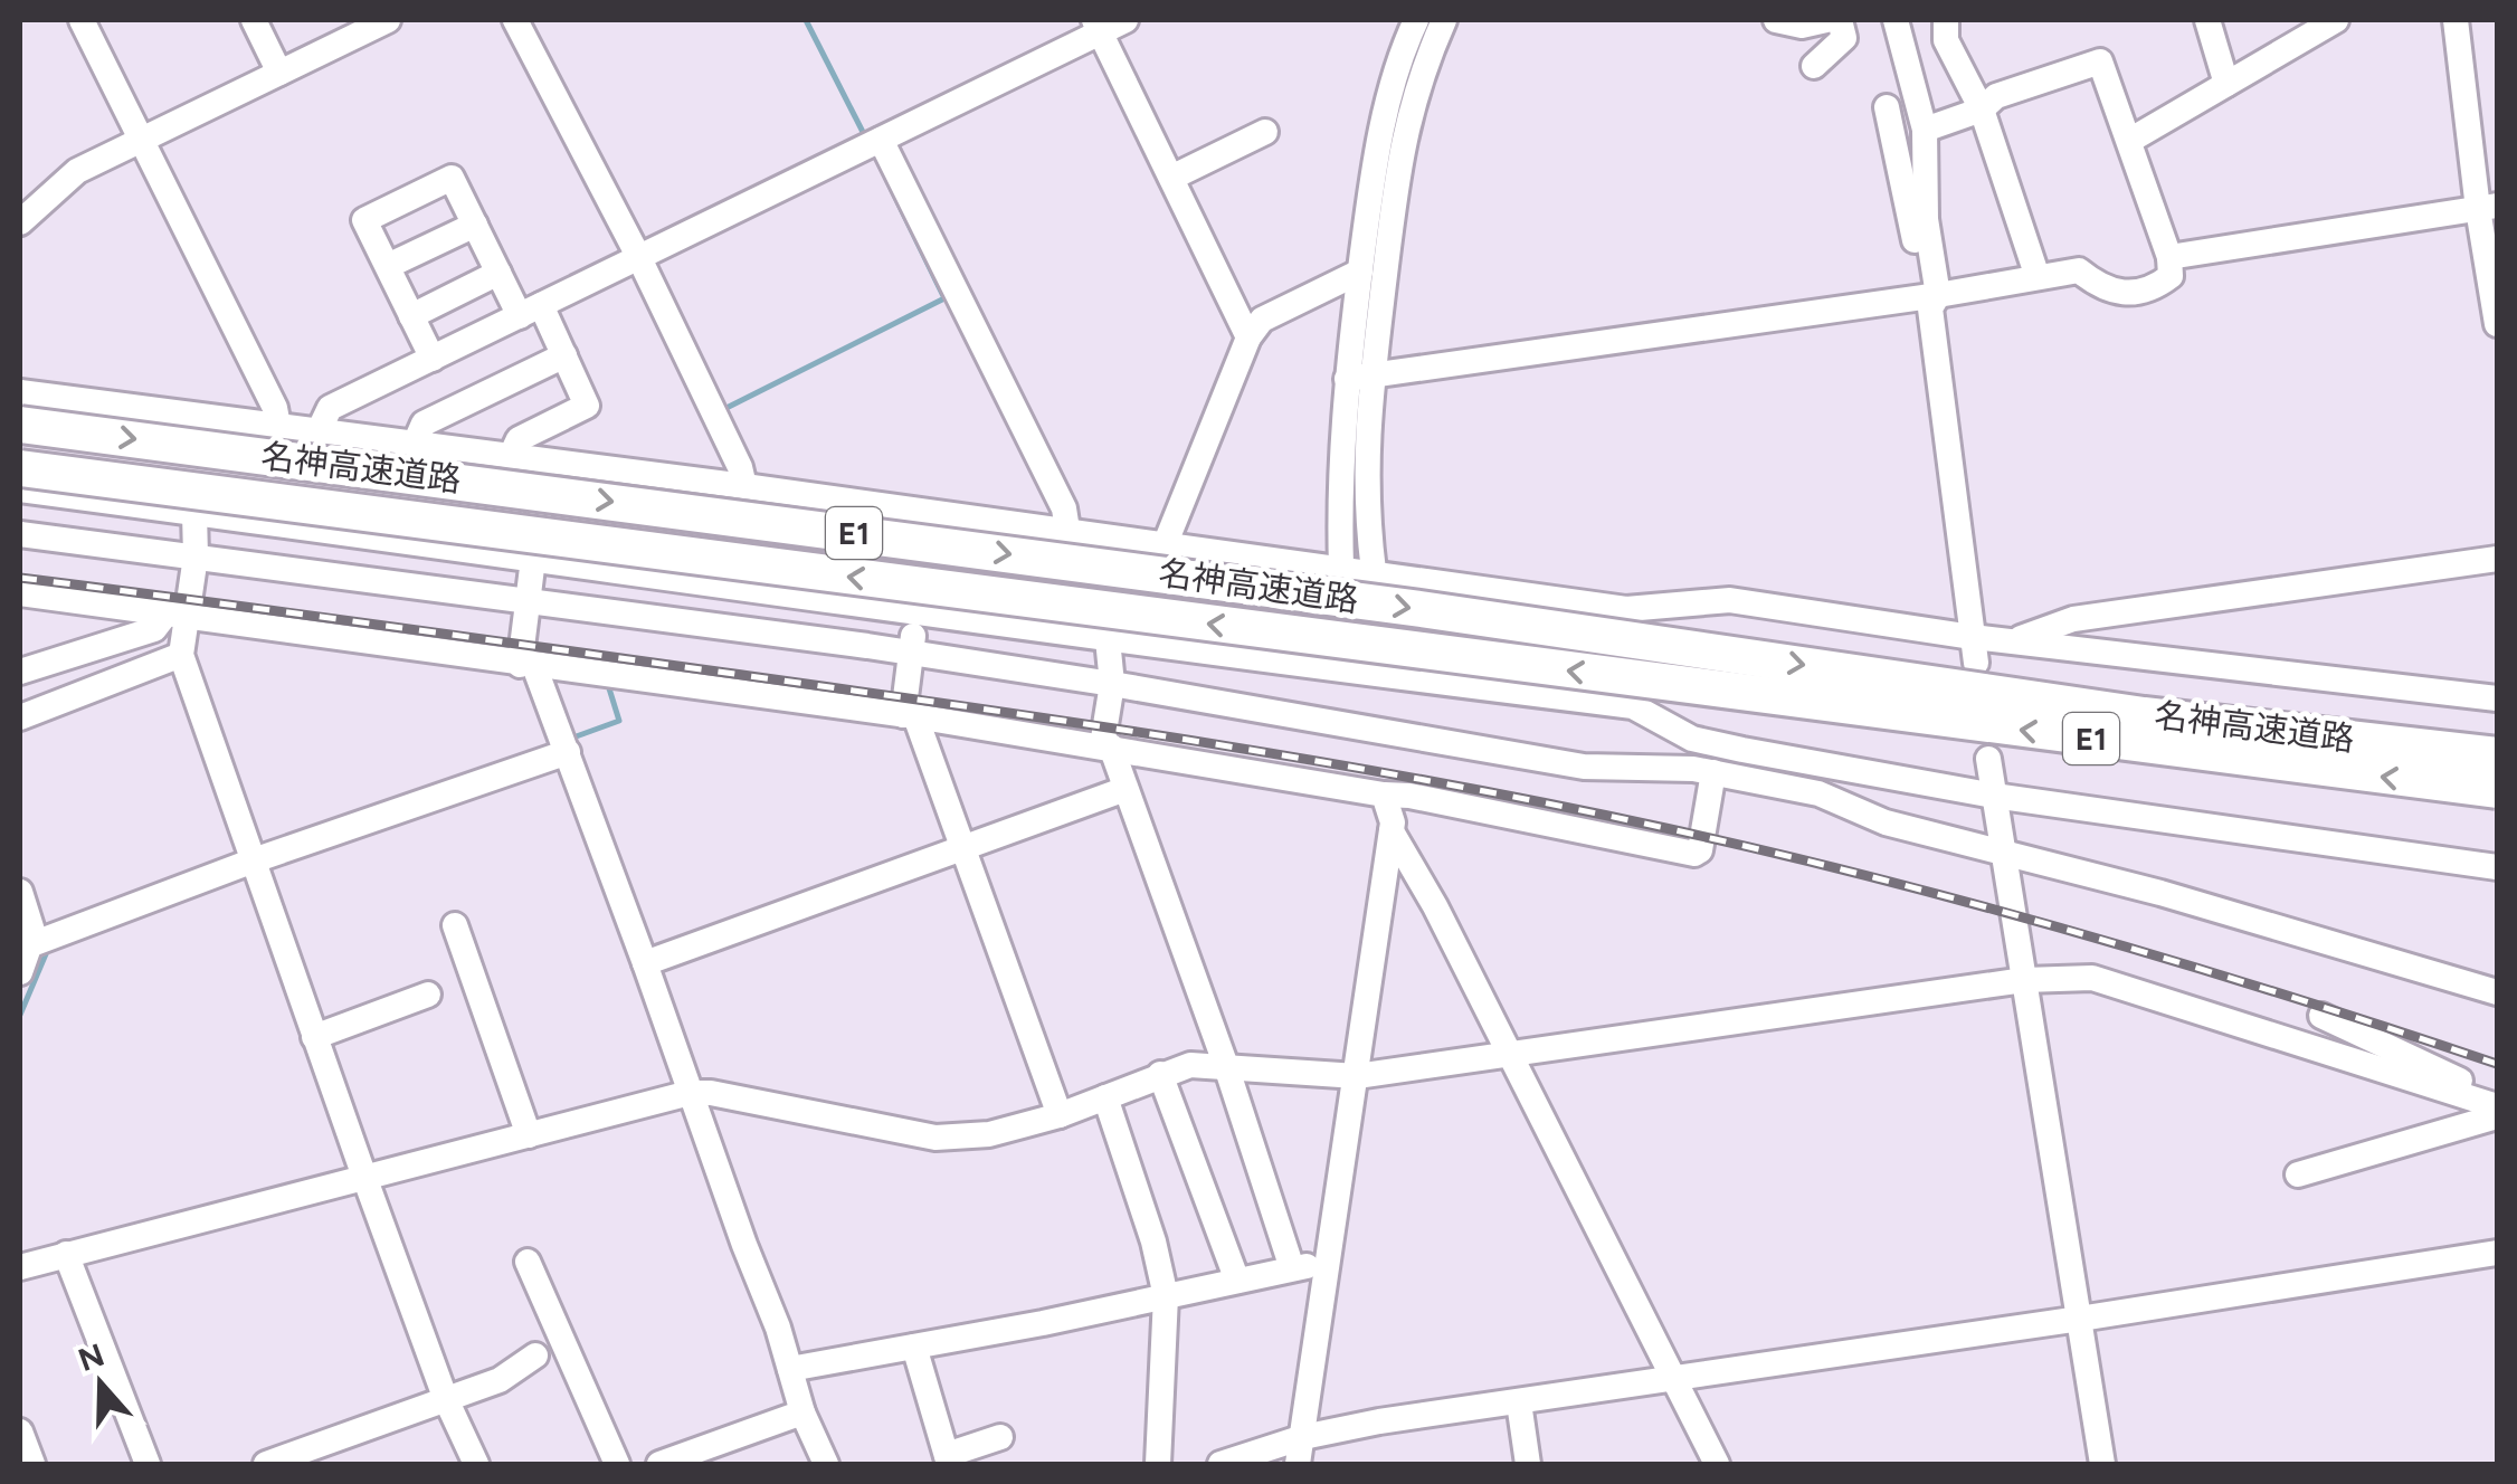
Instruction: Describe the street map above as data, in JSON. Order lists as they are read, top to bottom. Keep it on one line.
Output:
{"streets":{"highway":["名神高速道路","E1"]},"north":"top"}
